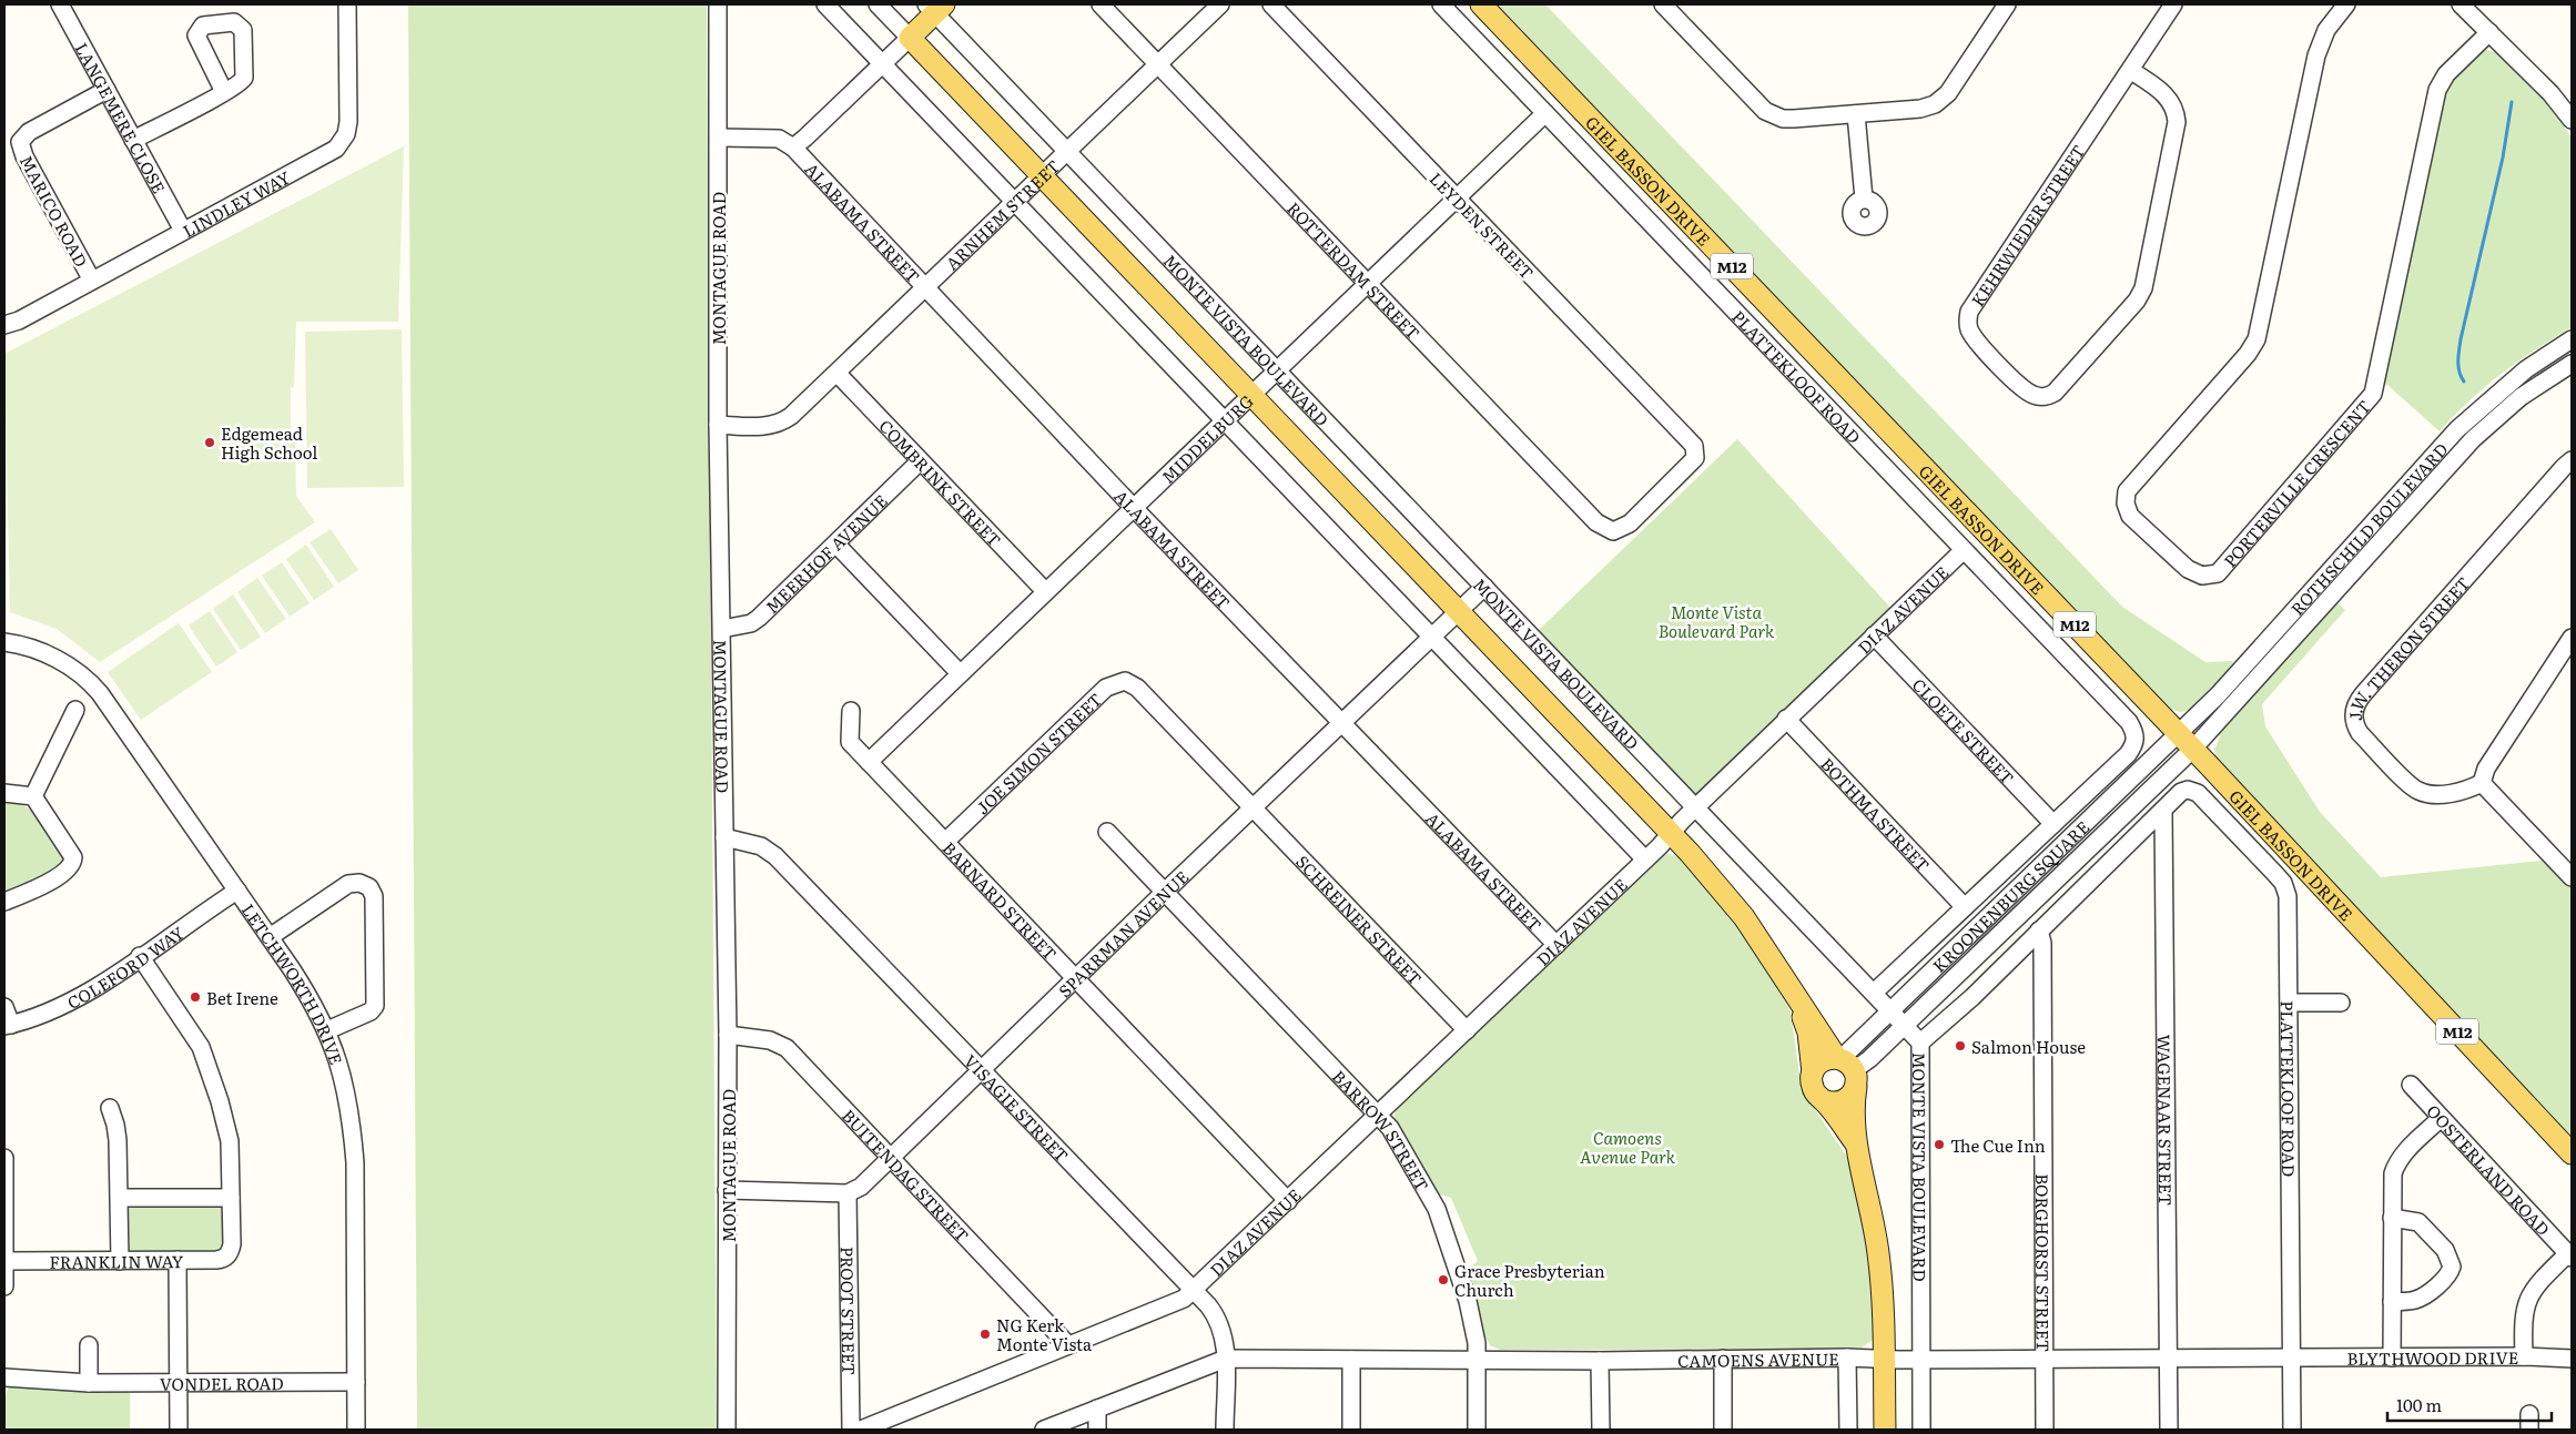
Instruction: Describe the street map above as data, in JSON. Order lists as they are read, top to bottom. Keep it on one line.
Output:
{"streets":{"main road":["GIEL BASSON DRIVE","M12","MONTE VISTA BOULEVARD"],"street":["LANGEMERE CLOSE","LINDLEY WAY","MARICO ROAD","ARNHEM STREET","ALABAMA STREET","LEYDEN STREET","KEHRWIEDER STREET","MONTAGUE ROAD","ROTTERDAM STREET","PLATTEKLOOF ROAD","MIDDELBURG","COMBRINK STREET","PORTERVILLE CRESCENT","ROTHSCHILD BOULEVARD","MEERHOF AVENUE","DIAZ AVENUE","J.W. THERON STREET","CLOETE STREET","JOE SIMON STREET","BOTHMA STREET","KROONENBURG SQUARE","BARNARD STREET","SCHREINER STREET","SPARRMAN AVENUE","COLEFORD WAY","LETCHWORTH DRIVE","VISAGIE STREET","WAGENAAR STREET","BARROW STREET","OOSTERLAND ROAD","BUITENDAG STREET","FRANKLIN WAY","BORGHORST STREET","PROOT STREET","BLYTHWOOD DRIVE","CAMOENS AVENUE","VONDEL ROAD"]},"crossings":[["LANGEMERE CLOSE","LINDLEY WAY"],["LANGEMERE CLOSE","MARICO ROAD"],["GIEL BASSON DRIVE","ROTHSCHILD BOULEVARD"],["GIEL BASSON DRIVE","KROONENBURG SQUARE"],["LINDLEY WAY","MARICO ROAD"],["ARNHEM STREET","ALABAMA STREET"],["ARNHEM STREET","MONTAGUE ROAD"],["ARNHEM STREET","ROTTERDAM STREET"],["ARNHEM STREET","MONTE VISTA BOULEVARD"],["ARNHEM STREET","COMBRINK STREET"],["ALABAMA STREET","MIDDELBURG"],["ALABAMA STREET","DIAZ AVENUE"],["ALABAMA STREET","SPARRMAN AVENUE"],["LEYDEN STREET","ROTTERDAM STREET"],["LEYDEN STREET","MIDDELBURG"],["MONTAGUE ROAD","MEERHOF AVENUE"],["MONTAGUE ROAD","VISAGIE STREET"],["MONTAGUE ROAD","BUITENDAG STREET"],["ROTTERDAM STREET","MIDDELBURG"],["MONTE VISTA BOULEVARD","MIDDELBURG"],["MONTE VISTA BOULEVARD","DIAZ AVENUE"],["MONTE VISTA BOULEVARD","KROONENBURG SQUARE"],["MONTE VISTA BOULEVARD","SPARRMAN AVENUE"],["MONTE VISTA BOULEVARD","CAMOENS AVENUE"],["PLATTEKLOOF ROAD","MIDDELBURG"],["PLATTEKLOOF ROAD","DIAZ AVENUE"],["PLATTEKLOOF ROAD","KROONENBURG SQUARE"],["PLATTEKLOOF ROAD","WAGENAAR STREET"],["PLATTEKLOOF ROAD","BLYTHWOOD DRIVE"],["PLATTEKLOOF ROAD","CAMOENS AVENUE"],["MIDDELBURG","COMBRINK STREET"],["MIDDELBURG","BARNARD STREET"],["COMBRINK STREET","MEERHOF AVENUE"],["ROTHSCHILD BOULEVARD","KROONENBURG SQUARE"],["DIAZ AVENUE","CLOETE STREET"],["DIAZ AVENUE","BOTHMA STREET"],["DIAZ AVENUE","BARNARD STREET"],["DIAZ AVENUE","SCHREINER STREET"],["DIAZ AVENUE","VISAGIE STREET"],["DIAZ AVENUE","BARROW STREET"],["DIAZ AVENUE","BUITENDAG STREET"],["CLOETE STREET","KROONENBURG SQUARE"],["JOE SIMON STREET","BARNARD STREET"],["JOE SIMON STREET","SCHREINER STREET"],["JOE SIMON STREET","SPARRMAN AVENUE"],["BOTHMA STREET","KROONENBURG SQUARE"],["BARNARD STREET","SPARRMAN AVENUE"],["SCHREINER STREET","SPARRMAN AVENUE"],["SPARRMAN AVENUE","VISAGIE STREET"],["SPARRMAN AVENUE","BARROW STREET"],["SPARRMAN AVENUE","BUITENDAG STREET"],["SPARRMAN AVENUE","PROOT STREET"],["COLEFORD WAY","LETCHWORTH DRIVE"],["LETCHWORTH DRIVE","VONDEL ROAD"],["VISAGIE STREET","CAMOENS AVENUE"],["WAGENAAR STREET","CAMOENS AVENUE"],["BARROW STREET","CAMOENS AVENUE"],["OOSTERLAND ROAD","BLYTHWOOD DRIVE"],["BORGHORST STREET","CAMOENS AVENUE"],["BLYTHWOOD DRIVE","CAMOENS AVENUE"]],"parks":["Monte Vista Boulevard Park","Camoens Avenue Park"],"places":["Edgemead High School","Bet Irene","Salmon House","The Cue Inn","Grace Presbyterian Church","NG Kerk Monte Vista"],"scale_bar":"100 m"}
